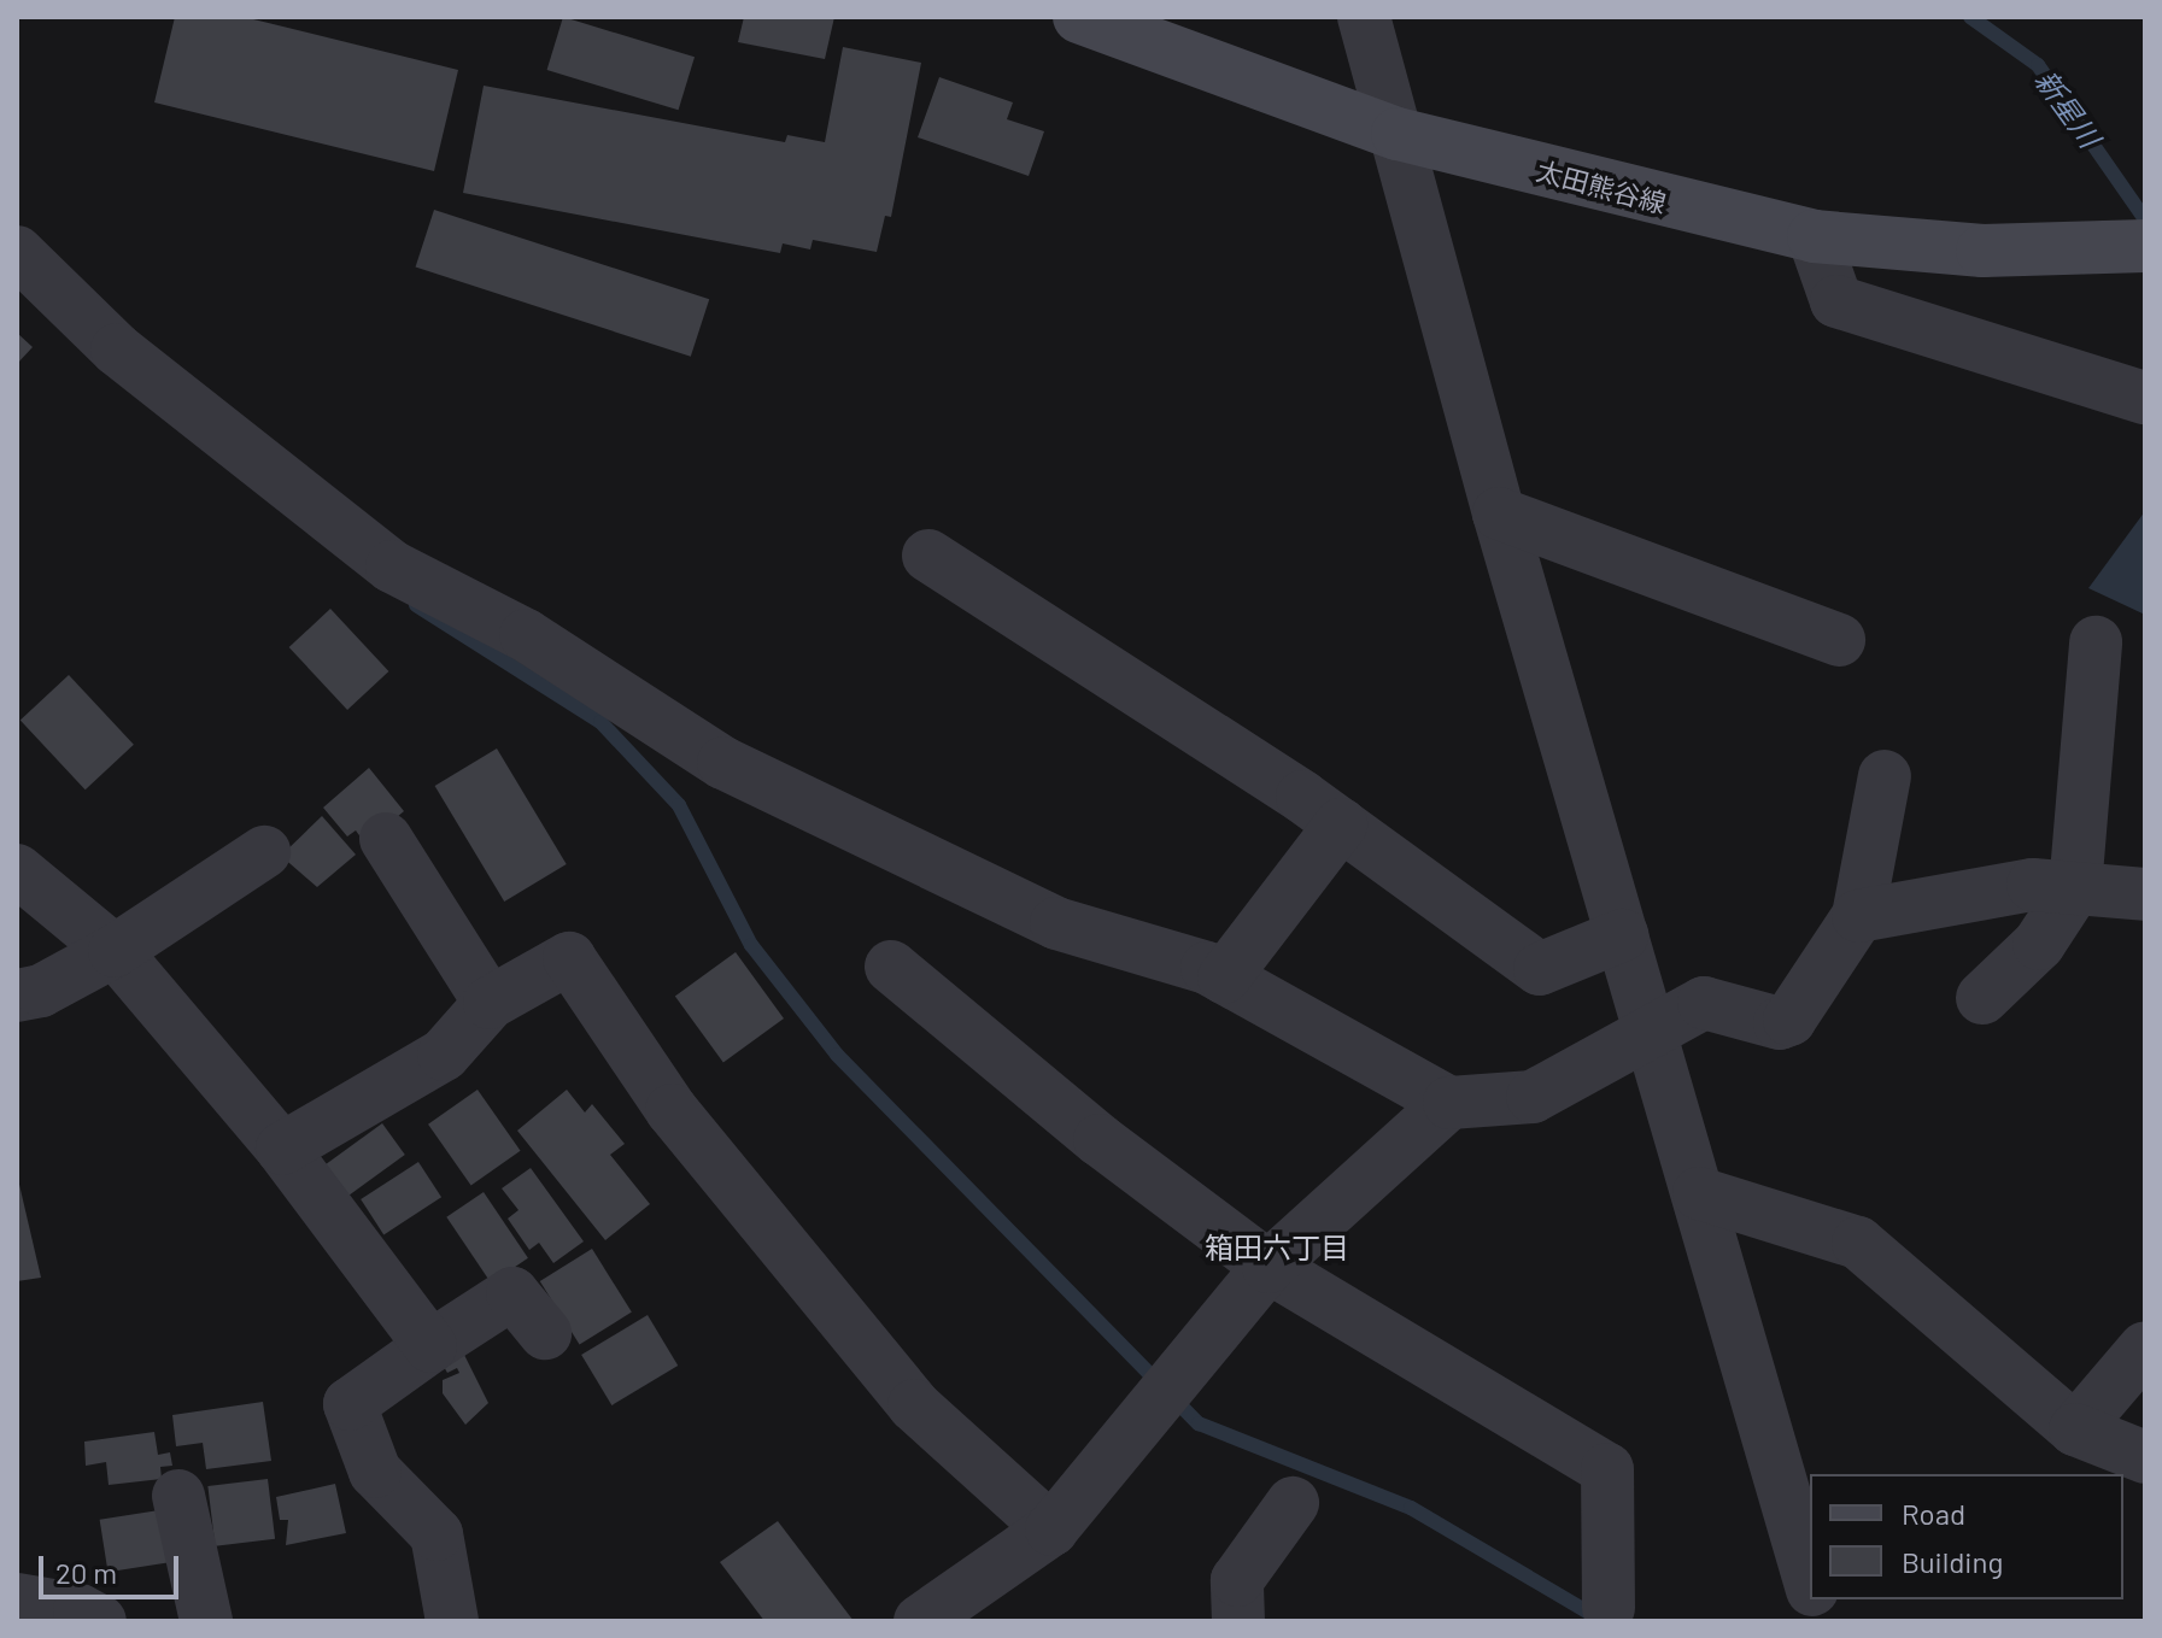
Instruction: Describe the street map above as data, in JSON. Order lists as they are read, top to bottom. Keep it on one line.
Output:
{"streets":{"main road":["太田熊谷線"]},"districts":["箱田六丁目"],"water":["新星川"],"legend":["Road","Building"],"scale_bar":"20 m"}
